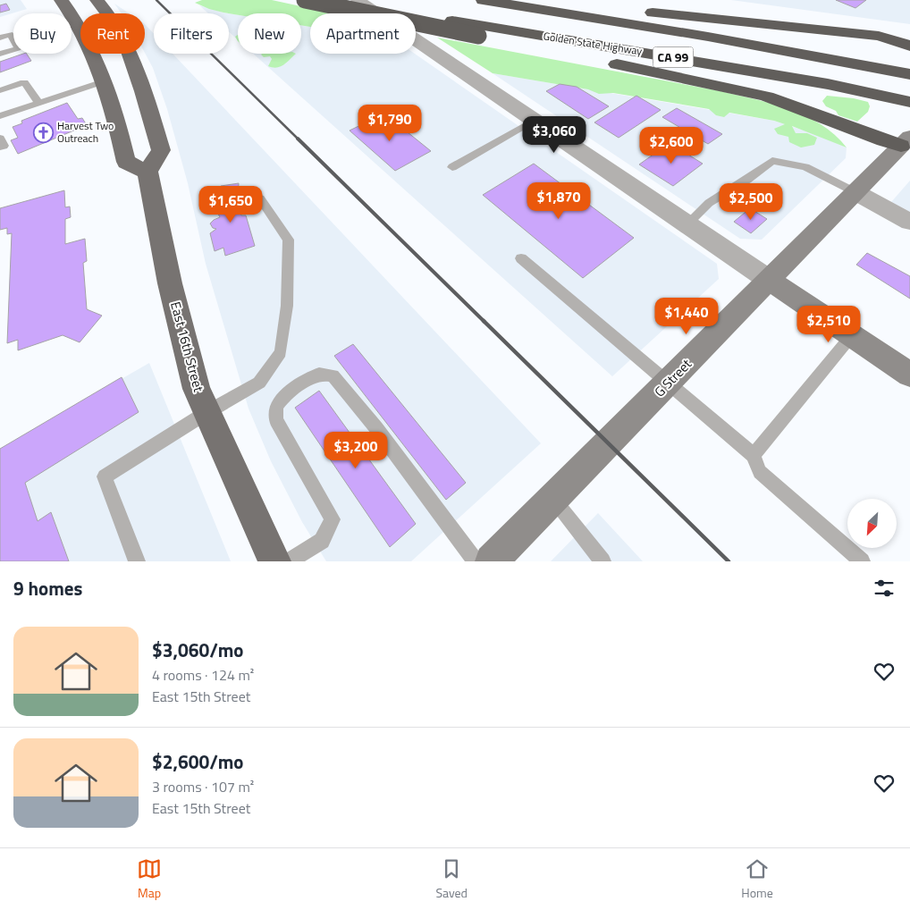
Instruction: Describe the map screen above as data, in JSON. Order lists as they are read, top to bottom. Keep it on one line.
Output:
{"streets":{"highway":["Golden State Highway","CA 99"],"main road":["East 16th Street","G Street"]},"places":{"church":["Harvest Two Outreach"]},"north":"bottom left","page":{"chip":["Buy","Rent","Filters","New","Apartment"],"price":["$1,790","$3,060","$2,600","$1,870","$2,500","$1,650","$1,440","$2,510","$3,200"],"heading":"9 homes","list":[{"name":"$3,060/mo","note":"4 rooms · 124 m² · East 15th Street"},{"name":"$2,600/mo","note":"3 rooms · 107 m² · East 15th Street"}],"tabs":["Map","Saved","Home"]}}
